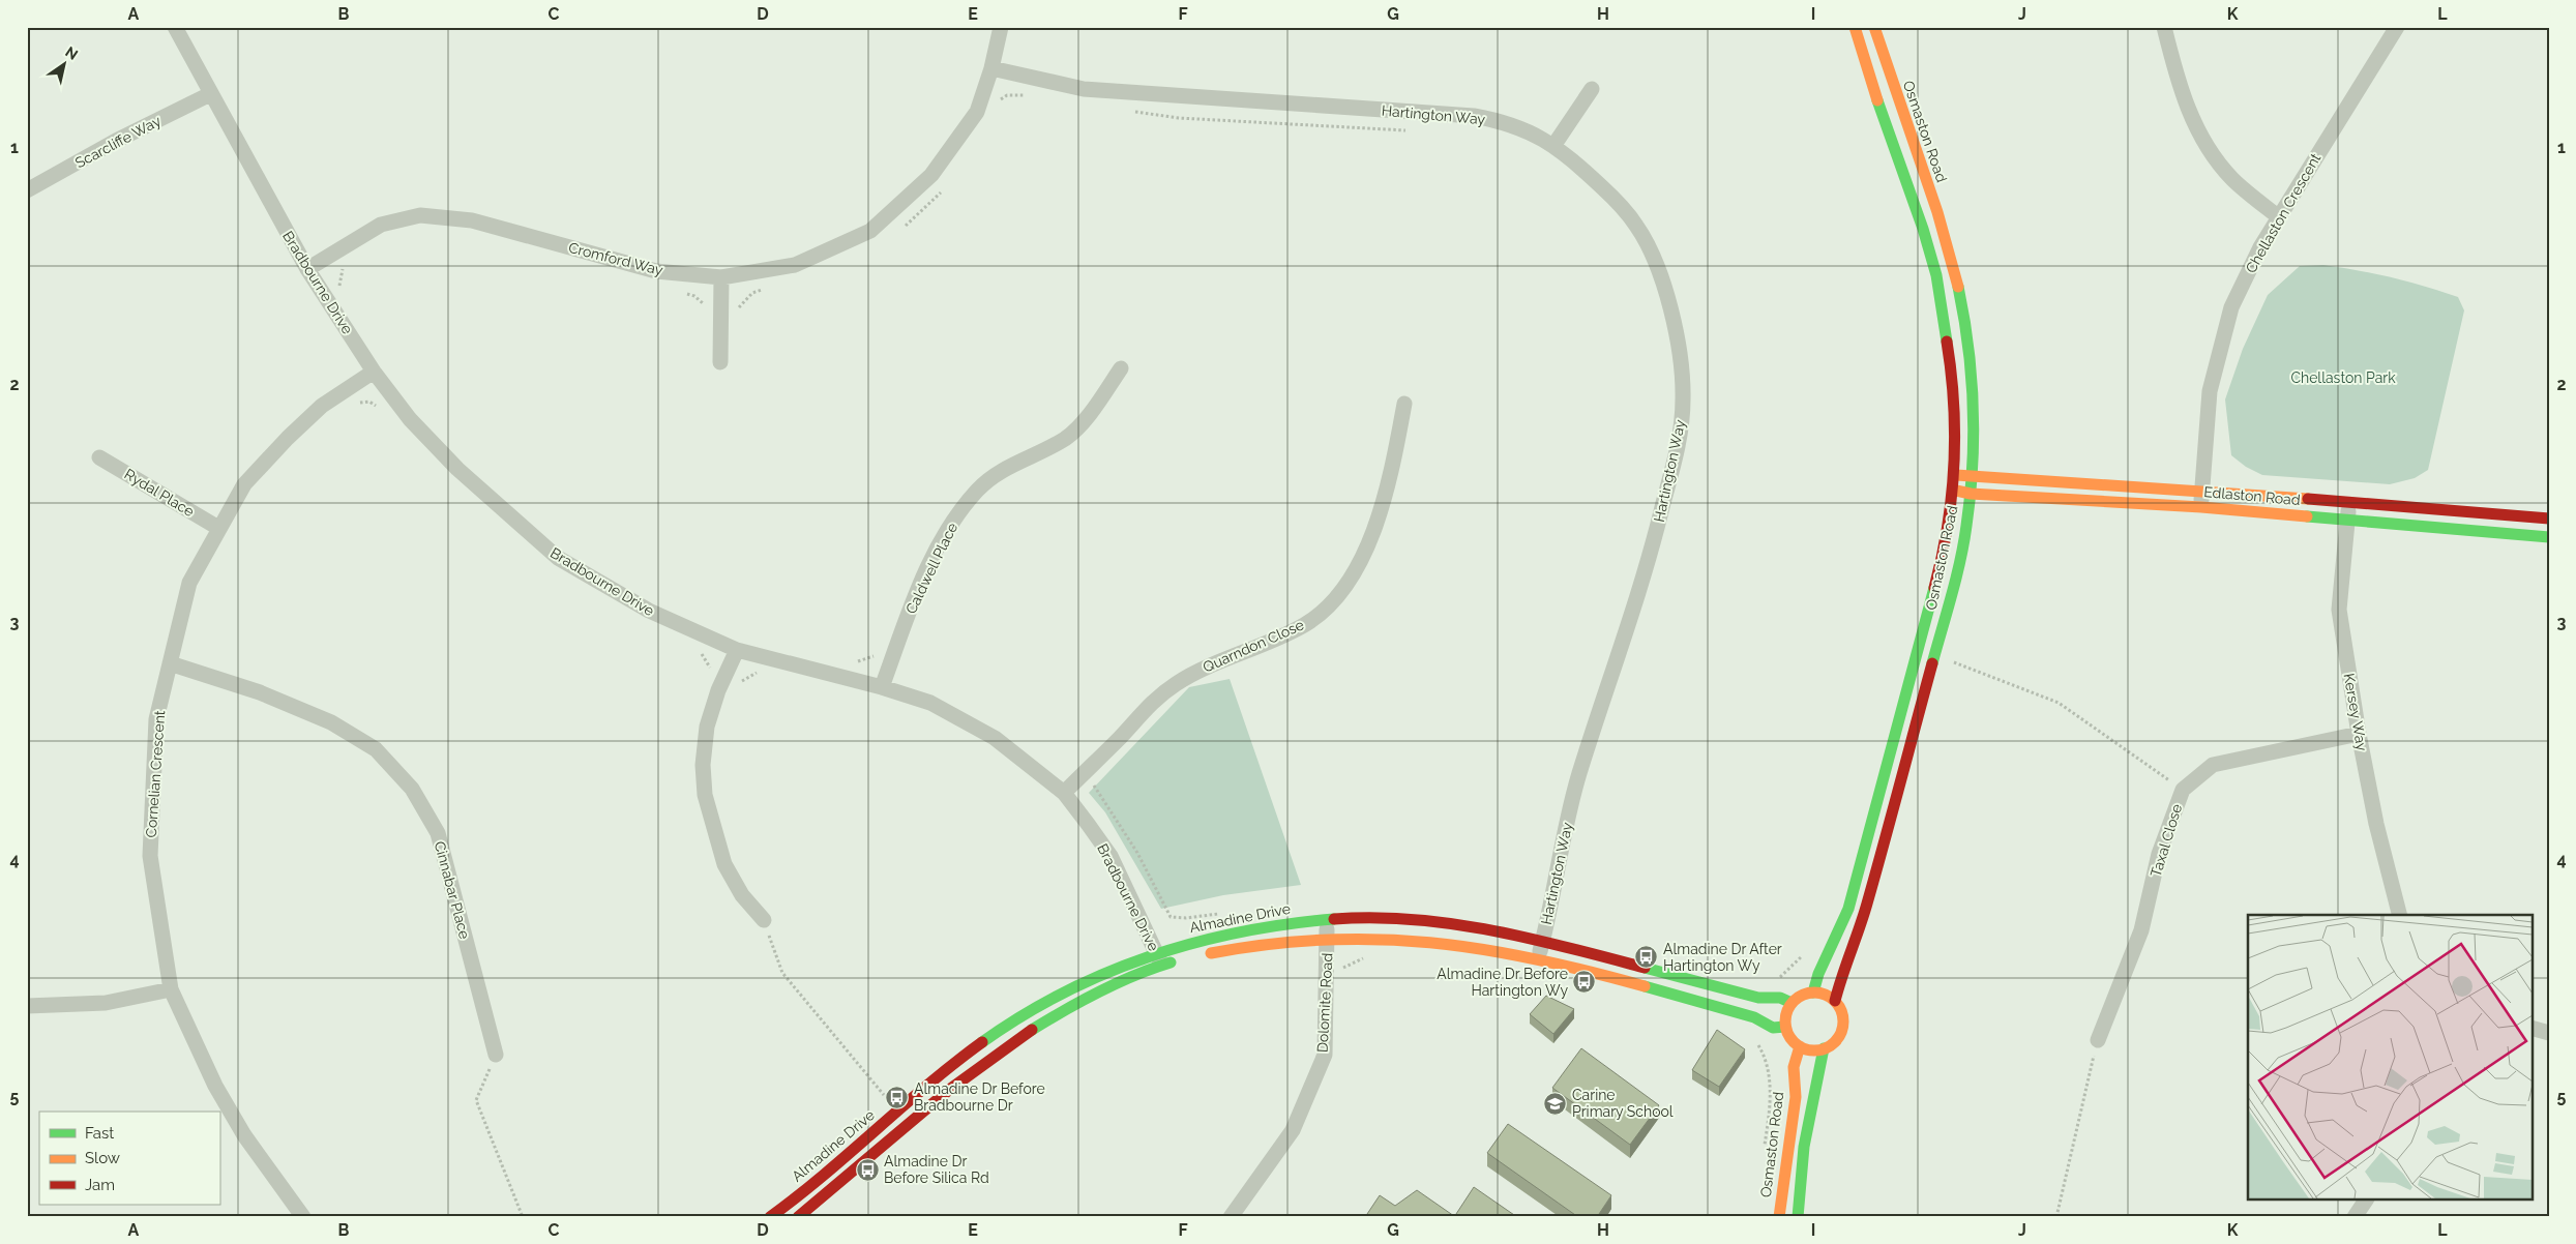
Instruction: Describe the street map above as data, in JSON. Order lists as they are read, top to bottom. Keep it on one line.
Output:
{"streets":{"street":["Hartington Way","Osmaston Road","Scarcliffe Way","Chellaston Crescent","Cromford Way","Bradbourne Drive","Rydal Place","Edlaston Road","Caldwell Place","Quarndon Close","Kersey Way","Cornelian Crescent","Taxal Close","Cinnabar Place","Almadine Drive","Dolomite Road"]},"crossings":[["Hartington Way","Cromford Way"],["Hartington Way","Almadine Drive"],["Osmaston Road","Edlaston Road"],["Osmaston Road","Almadine Drive"],["Scarcliffe Way","Bradbourne Drive"],["Chellaston Crescent","Edlaston Road"],["Cromford Way","Bradbourne Drive"],["Bradbourne Drive","Caldwell Place"],["Bradbourne Drive","Quarndon Close"],["Bradbourne Drive","Cornelian Crescent"],["Bradbourne Drive","Almadine Drive"],["Rydal Place","Cornelian Crescent"],["Edlaston Road","Kersey Way"],["Kersey Way","Taxal Close"],["Cornelian Crescent","Cinnabar Place"],["Almadine Drive","Dolomite Road"]],"parks":["Chellaston Park"],"places":{"bus stop":["Almadine Dr After Hartington Wy","Almadine Dr Before Hartington Wy","Almadine Dr Before Bradbourne Dr","Almadine Dr Before Silica Rd"],"school or university":["Carine Primary School"]},"legend":["Fast","Slow","Jam"],"north":"top right","grid":{"columns":["A","B","C","D","E","F","G","H","I","J","K","L"],"rows":["1","2","3","4","5"]}}
